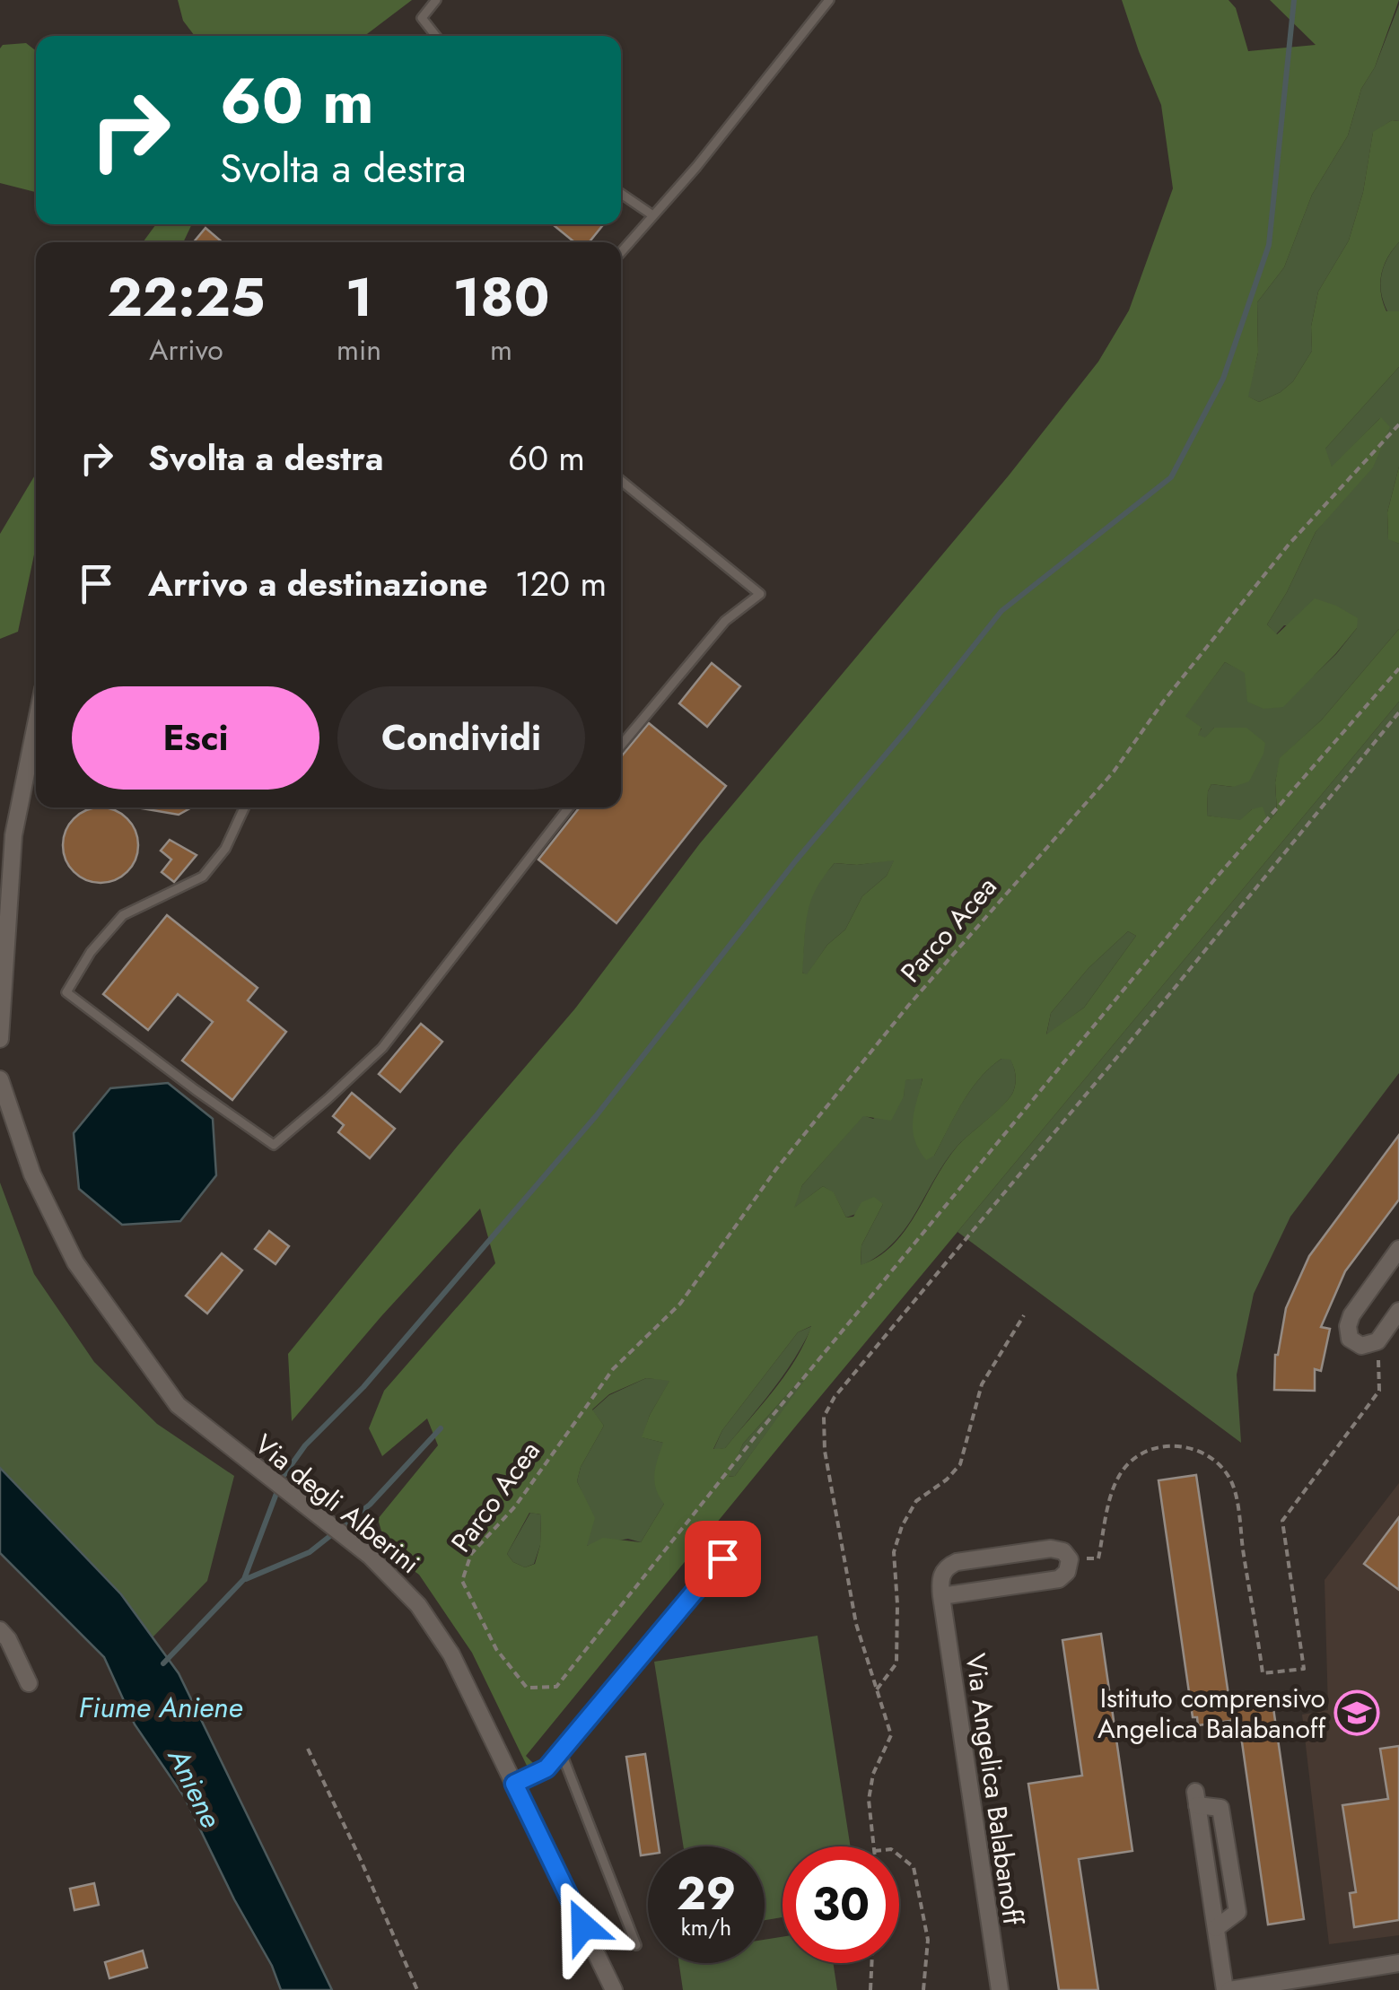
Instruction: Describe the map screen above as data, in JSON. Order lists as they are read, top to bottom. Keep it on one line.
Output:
{"streets":{"street":["Via degli Alberini","Via Angelica Balabanoff"],"path":["Parco Acea"]},"water":["Fiume Aniene","Aniene"],"places":{"school or university":["Istituto comprensivo Angelica Balabanoff"]},"page":{"turn":["60 m","Svolta a destra"],"eta":["22:25","Arrivo","1","min","180","m"],"list":[{"name":"Svolta a destra","value":"60 m"},{"name":"Arrivo a destinazione","value":"120 m"}],"buttons":["Esci","Condividi"],"speed":"29 km/h","limit":"30"}}
